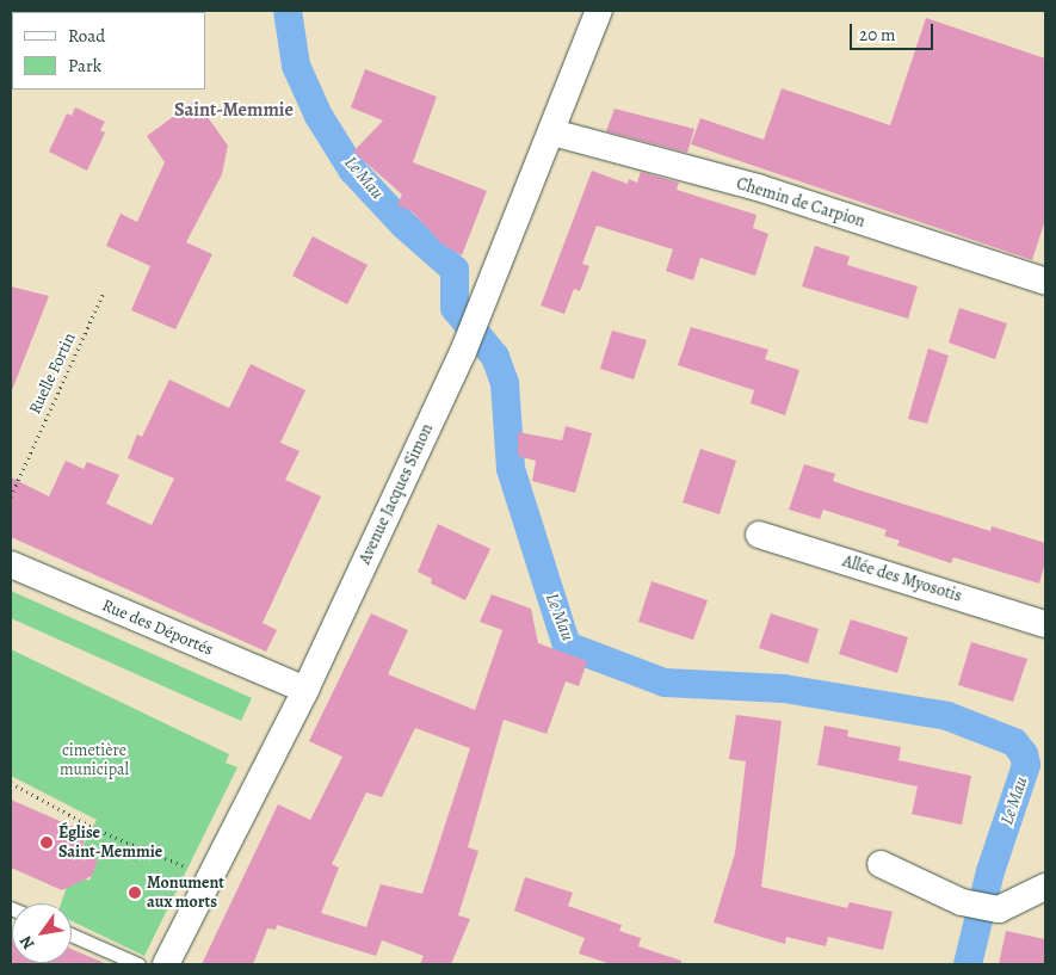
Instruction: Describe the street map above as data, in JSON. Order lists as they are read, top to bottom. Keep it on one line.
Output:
{"streets":{"street":["Chemin de Carpion","Avenue Jacques Simon","Allée des Myosotis","Rue des Déportés"],"path":["Ruelle Fortin"]},"crossings":[["Chemin de Carpion","Avenue Jacques Simon"],["Avenue Jacques Simon","Rue des Déportés"]],"districts":["Saint-Memmie"],"water":["Le Mau"],"parks":["cimetière municipal"],"places":["Église Saint-Memmie","Monument aux morts"],"legend":["Road","Park"],"scale_bar":"20 m","north":"bottom left"}
